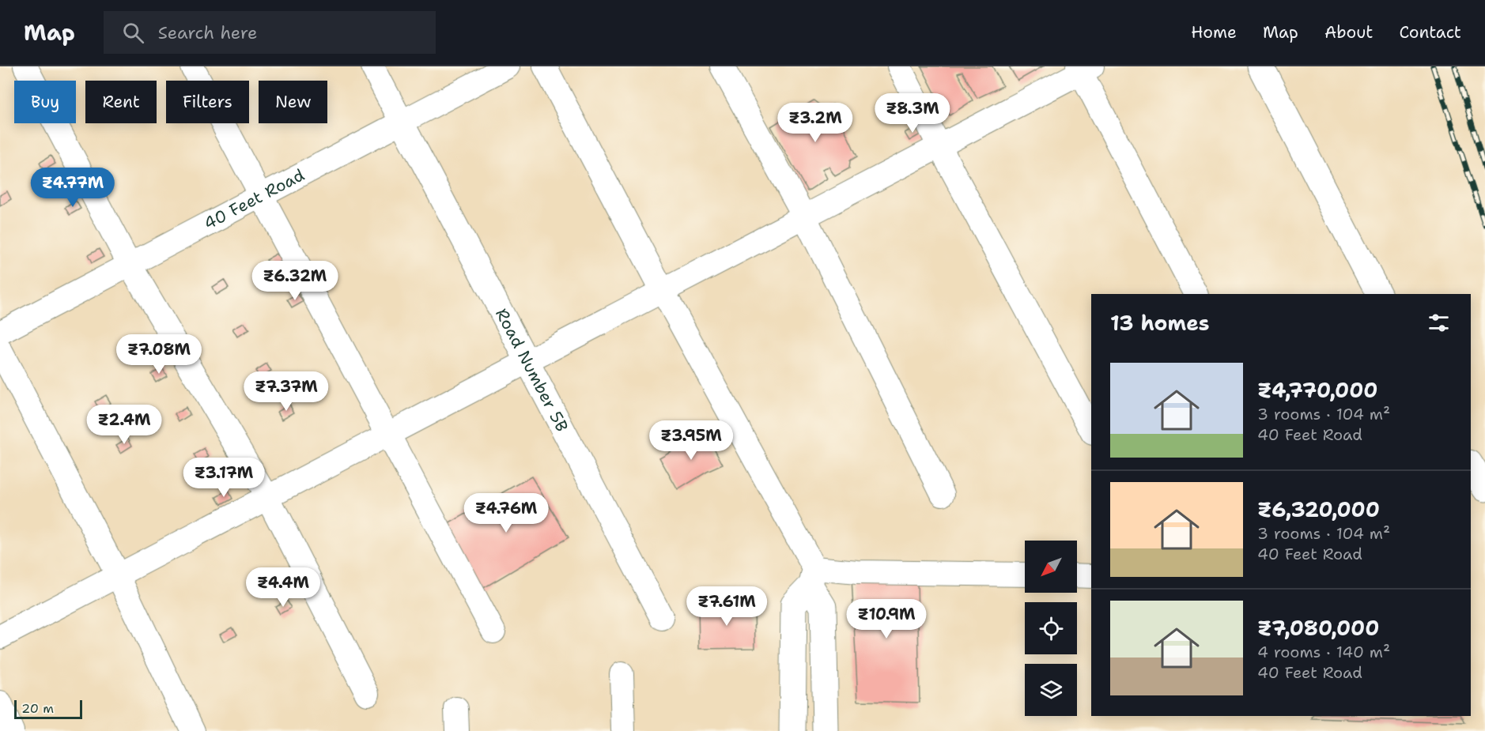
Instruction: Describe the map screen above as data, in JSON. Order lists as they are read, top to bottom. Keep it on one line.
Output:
{"streets":{"street":["40 Feet Road","Road Number 5B"]},"crossings":[["40 Feet Road","Road Number 5B"]],"scale_bar":"20 m","north":"bottom left","page":{"header":"Map","search":"Search here","nav":["Home","Map","About","Contact"],"chip":["Buy","Rent","Filters","New"],"price":["₹8.3M","₹3.2M","₹4.77M","₹6.32M","₹7.08M","₹7.37M","₹2.4M","₹3.95M","₹3.17M","₹4.76M","₹4.4M","₹7.61M","₹10.9M"],"heading":"13 homes","list":[{"name":"₹4,770,000","note":"3 rooms · 104 m² · 40 Feet Road"},{"name":"₹6,320,000","note":"3 rooms · 104 m² · 40 Feet Road"},{"name":"₹7,080,000","note":"4 rooms · 140 m² · 40 Feet Road"}],"scale":"20 m"}}
